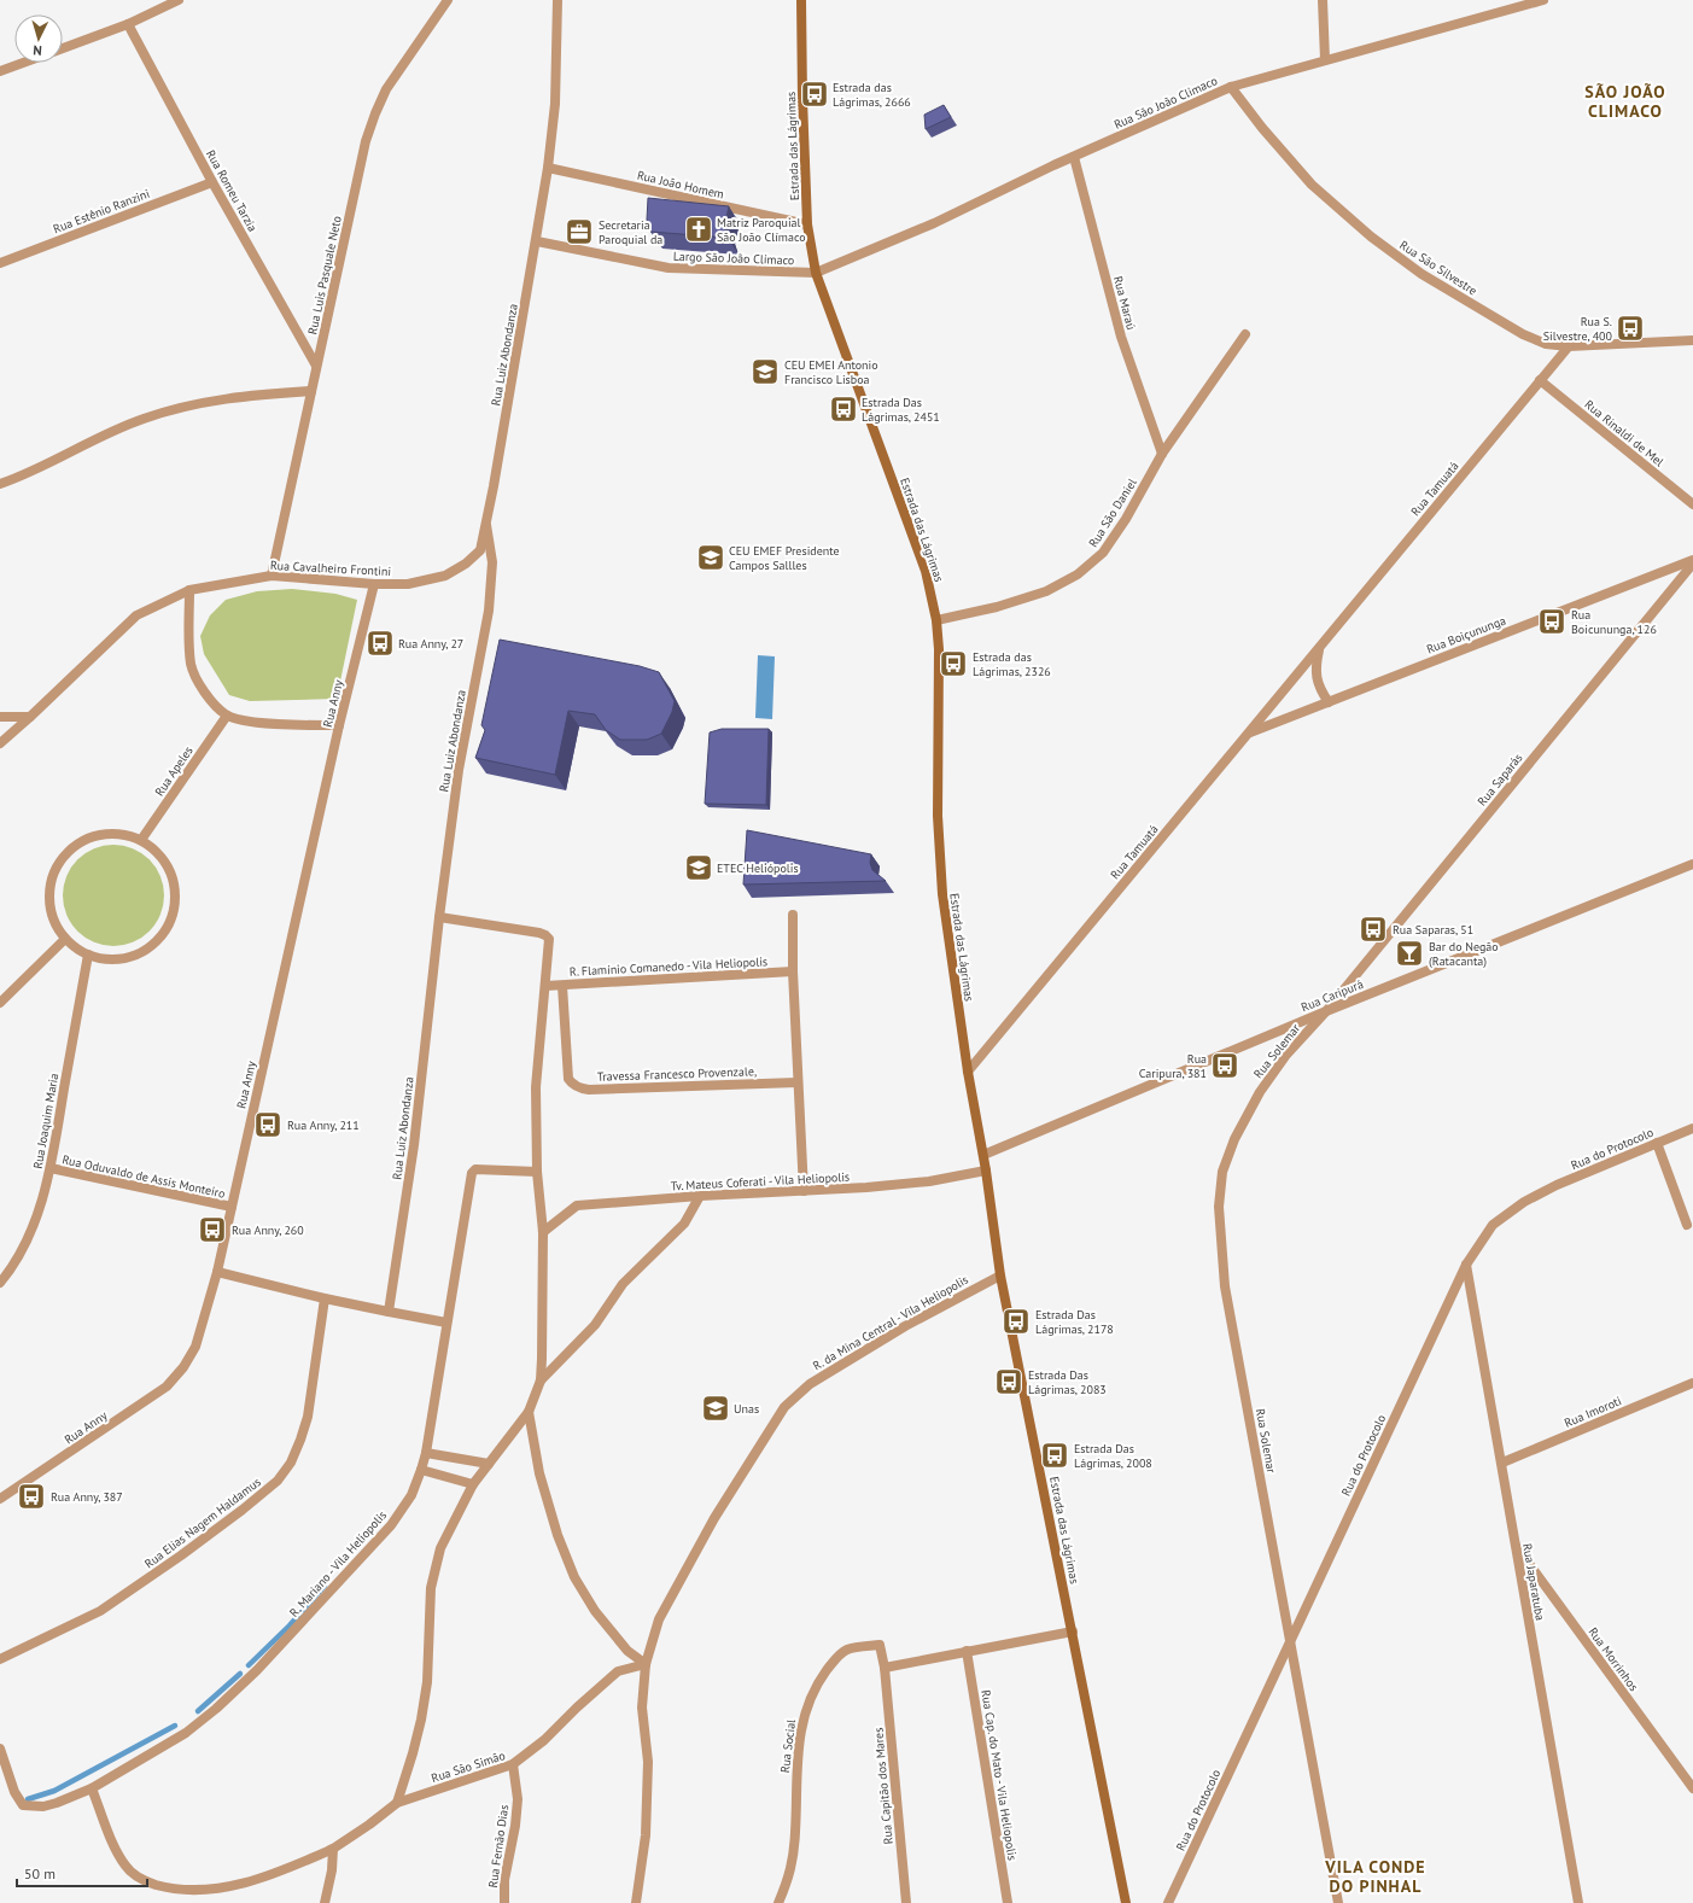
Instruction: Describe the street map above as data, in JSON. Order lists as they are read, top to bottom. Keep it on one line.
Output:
{"streets":{"main road":["Estrada das Lágrimas"],"street":["Rua São João Climaco","Rua João Homem","Rua Romeu Tarzia","Rua Estênio Ranzini","Largo São João Clímaco","Rua São Silvestre","Rua Luis Pasquale Neto","Rua Maraú","Rua Luiz Abondanza","Rua Rinaldi de Mel","Rua Tamuatá","Rua São Daniel","Rua Cavalheiro Frontini","Rua Boiçununga","Rua Anny","Rua Apeles","Rua Saparás","R. Flamínio Comanedo - Vila Heliopolis","Rua Caripurá","Rua Solemar","Travessa Francesco Provenzale,","Rua Joaquim Maria","Rua do Protocolo","Rua Oduvaldo de Assis Monteiro","Tv. Mateus Coferati - Vila Heliopolis","R. da Mina Central - Vila Heliopolis","Rua Imoroti","Rua Elias Nagem Haldamus","R. Mariano - Vila Heliopolis","Rua Japaratuba","Rua Morrinhos","Rua Social","Rua São Simão","Rua Cap. do Mato - Vila Heliopolis","Rua Capitão dos Mares","Rua Fernão Dias"]},"crossings":[["Rua São João Climaco","Estrada das Lágrimas"],["Rua São João Climaco","Largo São João Clímaco"],["Rua São João Climaco","Rua São Silvestre"],["Rua São João Climaco","Rua Maraú"],["Estrada das Lágrimas","Rua João Homem"],["Estrada das Lágrimas","Largo São João Clímaco"],["Estrada das Lágrimas","Rua Tamuatá"],["Estrada das Lágrimas","Rua São Daniel"],["Estrada das Lágrimas","Rua Caripurá"],["Estrada das Lágrimas","Tv. Mateus Coferati - Vila Heliopolis"],["Estrada das Lágrimas","R. da Mina Central - Vila Heliopolis"],["Rua João Homem","Rua Luiz Abondanza"],["Rua Romeu Tarzia","Rua Estênio Ranzini"],["Rua Romeu Tarzia","Rua Luis Pasquale Neto"],["Largo São João Clímaco","Rua Luiz Abondanza"],["Rua São Silvestre","Rua Tamuatá"],["Rua Luis Pasquale Neto","Rua Cavalheiro Frontini"],["Rua Maraú","Rua São Daniel"],["Rua Luiz Abondanza","Rua Cavalheiro Frontini"],["Rua Rinaldi de Mel","Rua Tamuatá"],["Rua Tamuatá","Rua Boiçununga"],["Rua Cavalheiro Frontini","Rua Anny"],["Rua Boiçununga","Rua Saparás"],["Rua Anny","Rua Oduvaldo de Assis Monteiro"],["Rua Apeles","Rua Joaquim Maria"],["Rua Saparás","Rua Caripurá"],["Rua Saparás","Rua Solemar"],["R. Flamínio Comanedo - Vila Heliopolis","Travessa Francesco Provenzale,"],["Rua Caripurá","Rua Solemar"],["Rua Solemar","Rua do Protocolo"],["Rua Joaquim Maria","Rua Oduvaldo de Assis Monteiro"],["Rua do Protocolo","Rua Japaratuba"],["R. da Mina Central - Vila Heliopolis","Rua São Simão"],["Rua Imoroti","Rua Japaratuba"],["R. Mariano - Vila Heliopolis","Rua São Simão"],["Rua Japaratuba","Rua Morrinhos"],["Rua Social","Rua Capitão dos Mares"],["Rua São Simão","Rua Fernão Dias"]],"districts":["SÃO JOÃO CLIMACO","VILA CONDE DO PINHAL"],"places":{"bus stop":["Estrada das Lágrimas, 2666","Rua S. Silvestre, 400","Estrada Das Lágrimas, 2451","Rua Boicununga, 126","Rua Anny, 27","Estrada das Lágrimas, 2326","Rua Saparas, 51","Rua Caripura, 381","Rua Anny, 211","Rua Anny, 260","Estrada Das Lágrimas, 2178","Estrada Das Lágrimas, 2083","Estrada Das Lágrimas, 2008","Rua Anny, 387"],"church":["Matriz Paroquial São João Clímaco"],"office":["Secretaria Paroquial da"],"school or university":["CEU EMEI Antonio Francisco Lisboa","CEU EMEF Presidente Campos Sallles","ETEC Heliópolis","Unas"],"bar":["Bar do Negão (Ratacanta)"]},"scale_bar":"50 m","north":"bottom"}
